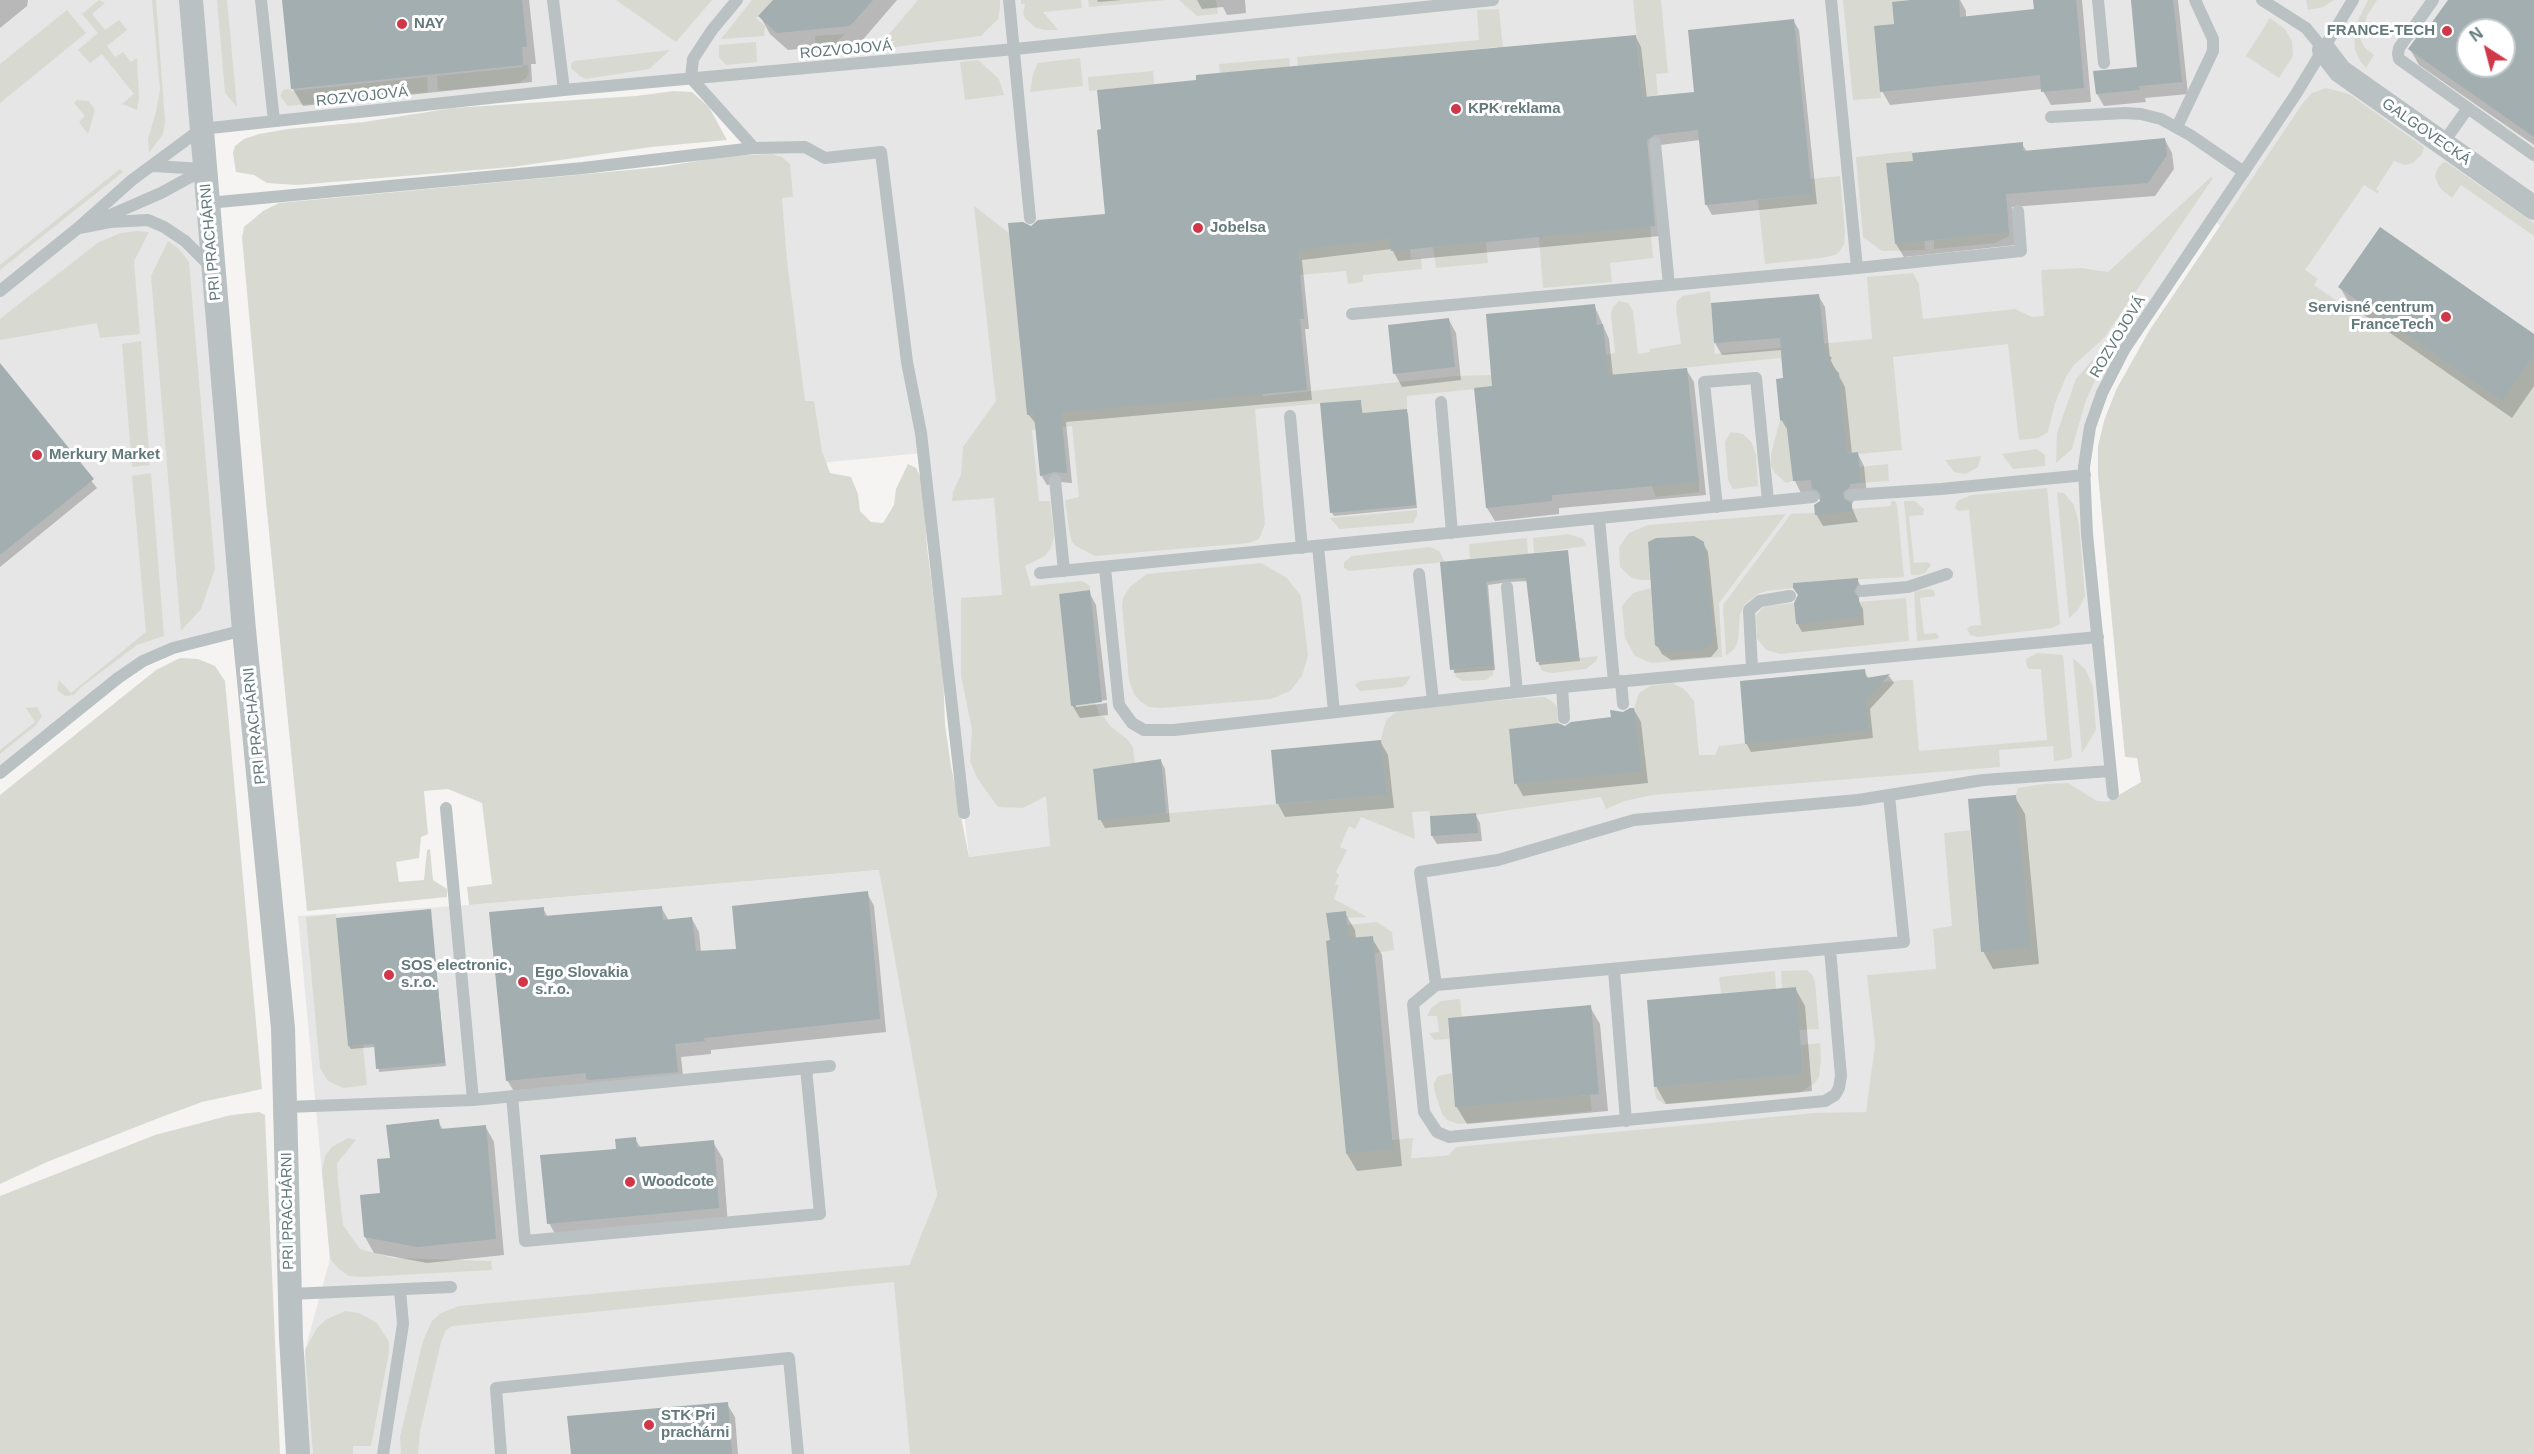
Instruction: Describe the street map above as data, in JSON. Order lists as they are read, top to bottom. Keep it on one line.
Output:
{"streets":{"street":["GALGOVECKÁ","PRI PRACHÁRNI"],"lane":["ROZVOJOVÁ"]},"crossings":[["ROZVOJOVÁ","GALGOVECKÁ"],["ROZVOJOVÁ","PRI PRACHÁRNI"]],"places":["NAY","FRANCE-TECH","KPK reklama","Jobelsa","Servisné centrum FranceTech","Merkury Market","SOS electronic, s.r.o.","Ego Slovakia s.r.o.","Woodcote","STK Pri prachárni"],"north":"top left"}
